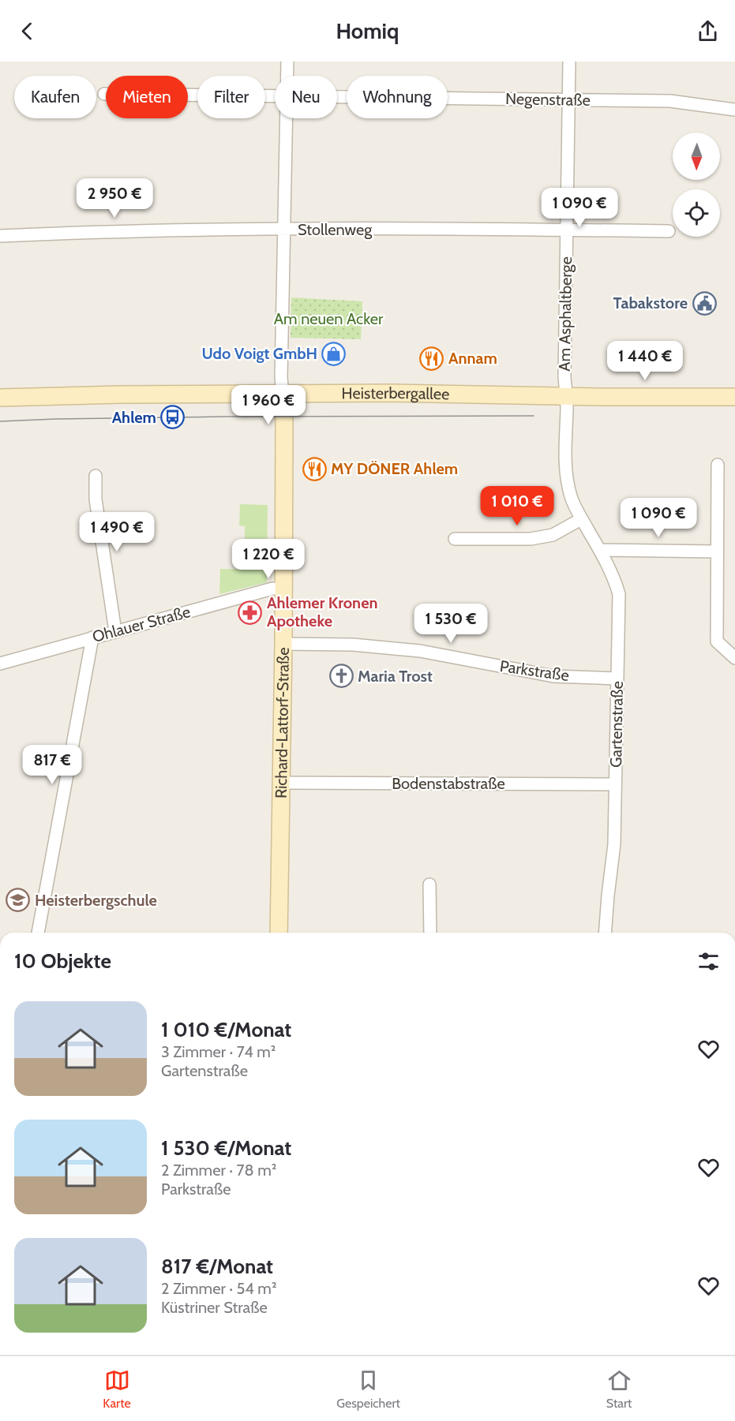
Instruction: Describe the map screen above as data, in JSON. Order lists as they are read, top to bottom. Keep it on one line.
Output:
{"streets":{"main road":["Heisterbergallee","Richard-Lattorf-Straße"],"street":["Negenstraße","Stollenweg","Am Asphaltberge","Ohlauer Straße","Parkstraße","Gartenstraße","Bodenstabstraße"]},"crossings":[["Negenstraße","Am Asphaltberge"],["Stollenweg","Am Asphaltberge"],["Am Asphaltberge","Heisterbergallee"],["Am Asphaltberge","Gartenstraße"],["Heisterbergallee","Richard-Lattorf-Straße"],["Heisterbergallee","Gartenstraße"],["Ohlauer Straße","Richard-Lattorf-Straße"],["Parkstraße","Richard-Lattorf-Straße"],["Parkstraße","Gartenstraße"],["Richard-Lattorf-Straße","Bodenstabstraße"],["Gartenstraße","Bodenstabstraße"]],"parks":["Am neuen Acker"],"places":{"public building":["Tabakstore"],"shop":["Udo Voigt GmbH"],"restaurant":["Annam","MY DÖNER Ahlem"],"bus stop":["Ahlem"],"pharmacy":["Ahlemer Kronen Apotheke"],"church":["Maria Trost"],"school or university":["Heisterbergschule"]},"north":"bottom","page":{"header":"Homiq","chip":["Kaufen","Mieten","Filter","Neu","Wohnung"],"price":["2 950 €","1 090 €","1 440 €","1 960 €","1 010 €","1 090 €","1 490 €","1 220 €","1 530 €","817 €"],"heading":"10 Objekte","list":[{"name":"1 010 €/Monat","note":"3 Zimmer · 74 m² · Gartenstraße"},{"name":"1 530 €/Monat","note":"2 Zimmer · 78 m² · Parkstraße"},{"name":"817 €/Monat","note":"2 Zimmer · 54 m² · Küstriner Straße"}],"tabs":["Karte","Gespeichert","Start"]}}
